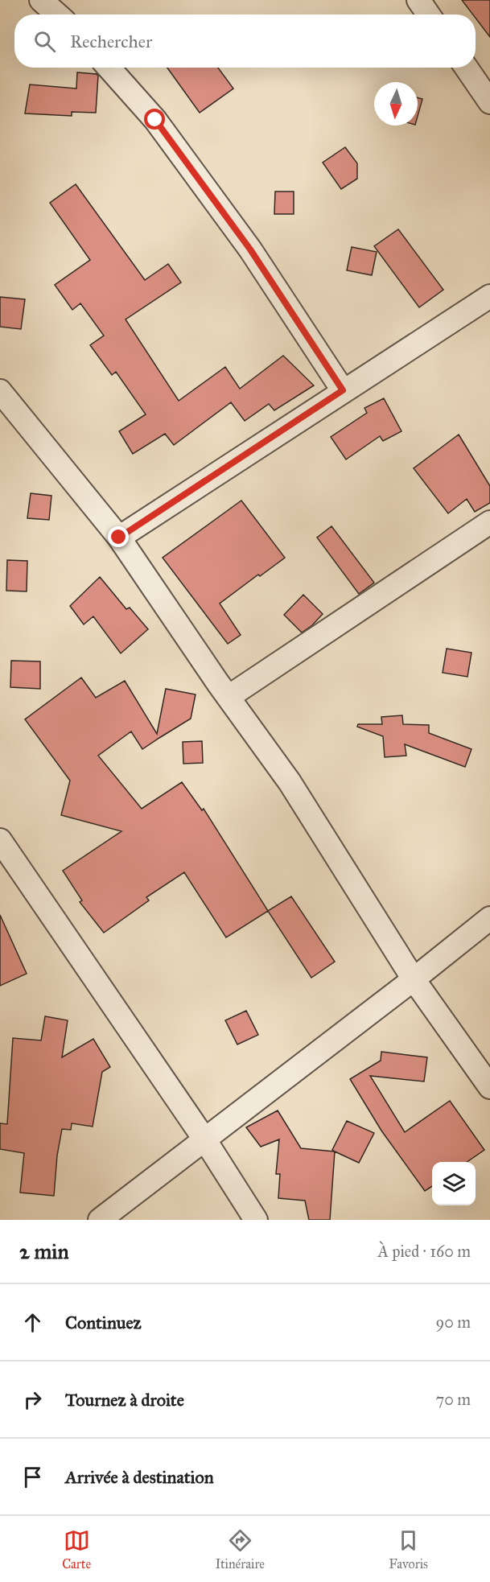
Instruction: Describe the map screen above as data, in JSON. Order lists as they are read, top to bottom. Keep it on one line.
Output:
{"north":"bottom","page":{"search":"Rechercher","heading":["2 min","À pied · 160 m"],"list":[["Continuez","90 m"],["Tournez à droite","70 m"],"Arrivée à destination"],"nav":["Carte","Itinéraire","Favoris"]}}
